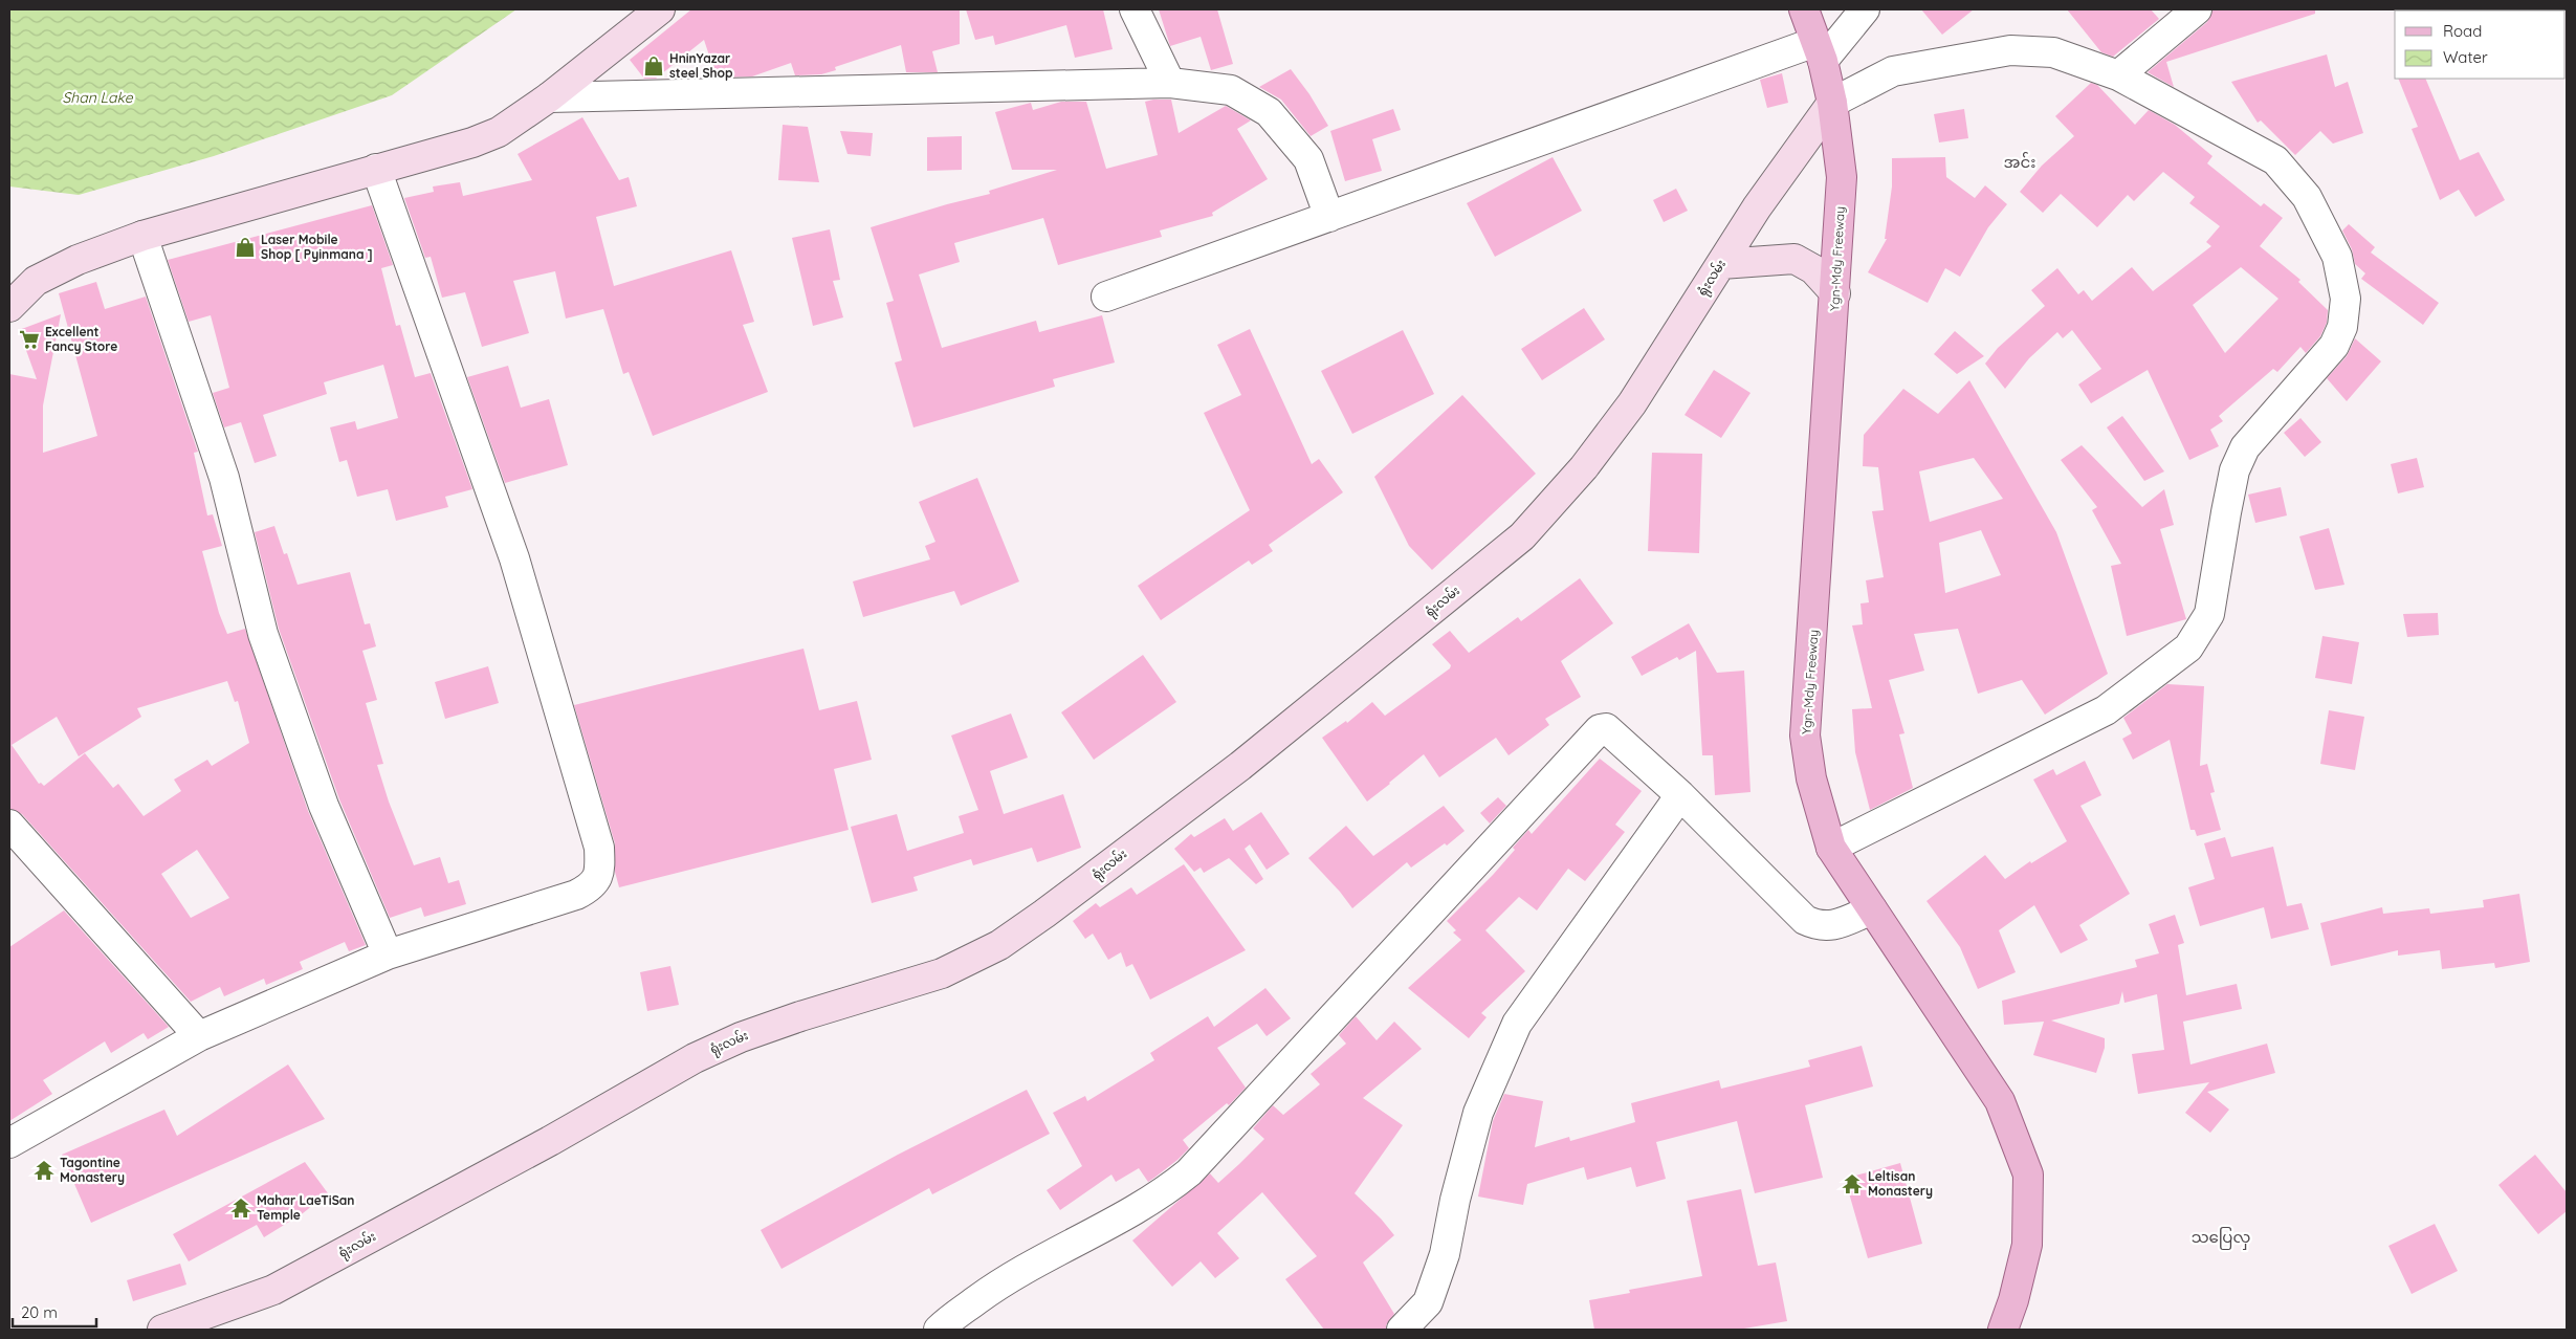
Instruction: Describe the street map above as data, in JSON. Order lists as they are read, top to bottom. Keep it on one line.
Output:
{"streets":{"main road":["Ygn-Mdy Freeway"],"street":["ရုံးလမ်း"]},"crossings":[["Ygn-Mdy Freeway","ရုံးလမ်း"]],"districts":["အင်း","သပြေလှ"],"water":["Shan Lake"],"places":{"shop":["HninYazar steel Shop","Laser Mobile Shop [ Pyinmana ]"],"supermarket":["Excellent Fancy Store"],"temple":["Tagontine Monastery","Leltisan Monastery","Mahar LaeTiSan Temple"]},"legend":["Road","Water"],"scale_bar":"20 m"}
